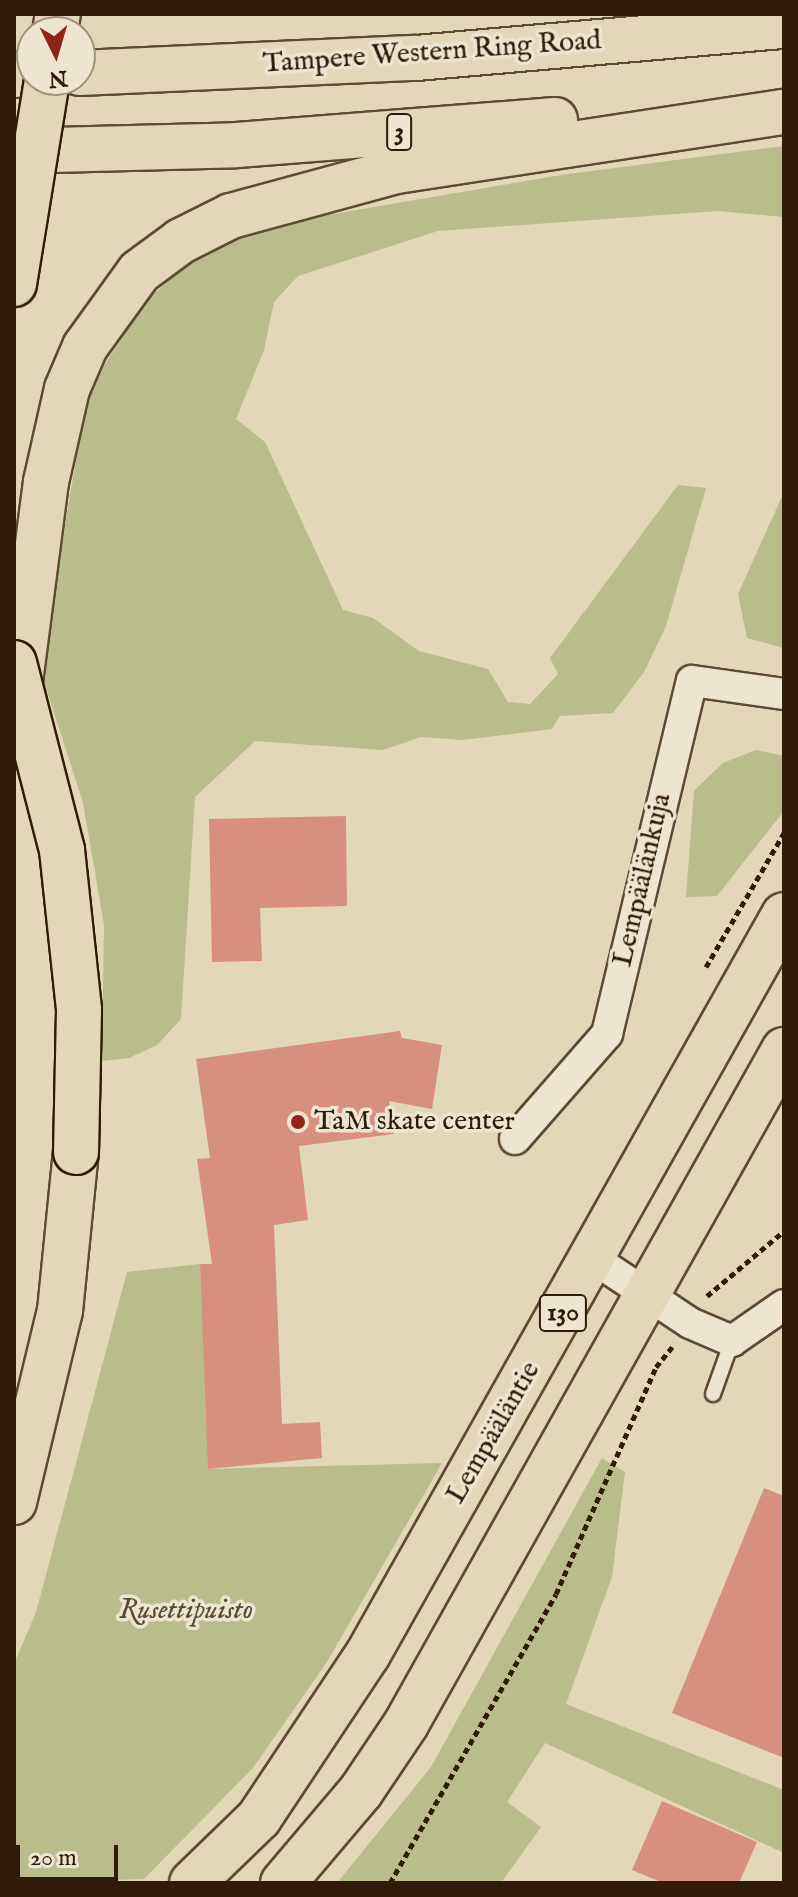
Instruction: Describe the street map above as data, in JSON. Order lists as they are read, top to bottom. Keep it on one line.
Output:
{"streets":{"main road":["Tampere Western Ring Road","3","130","Lempääläntie"],"street":["Lempäälänkuja"]},"parks":["Rusettipuisto"],"places":["TaM skate center"],"scale_bar":"20 m","north":"bottom"}
